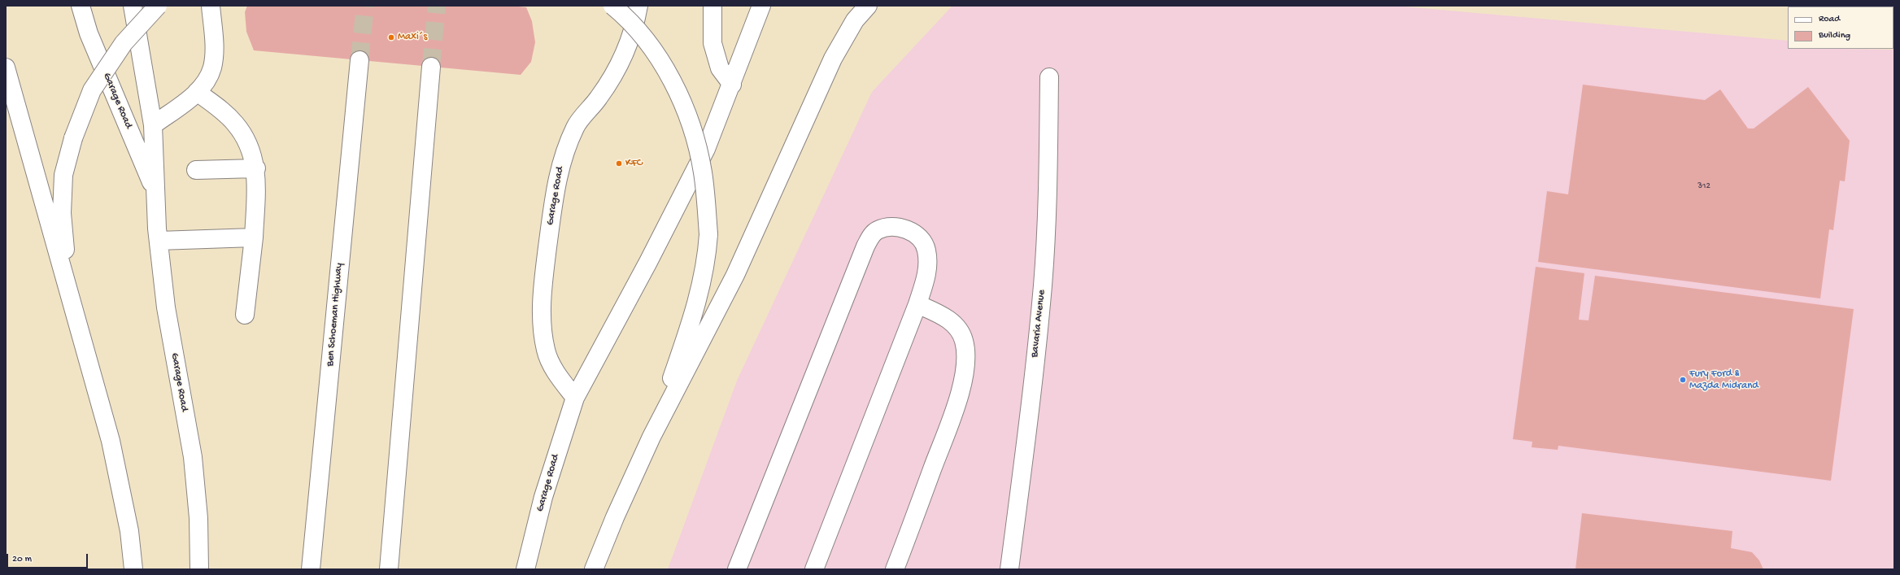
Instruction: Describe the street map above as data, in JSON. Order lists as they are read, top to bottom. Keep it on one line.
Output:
{"streets":{"main road":["Garage Road","Ben Schoeman Highway","Bavaria Avenue"]},"places":["Maxi´s","KFC","Fury Ford & Mazda Midrand"],"house_numbers":["312"],"legend":["Road","Building"],"scale_bar":"20 m"}
